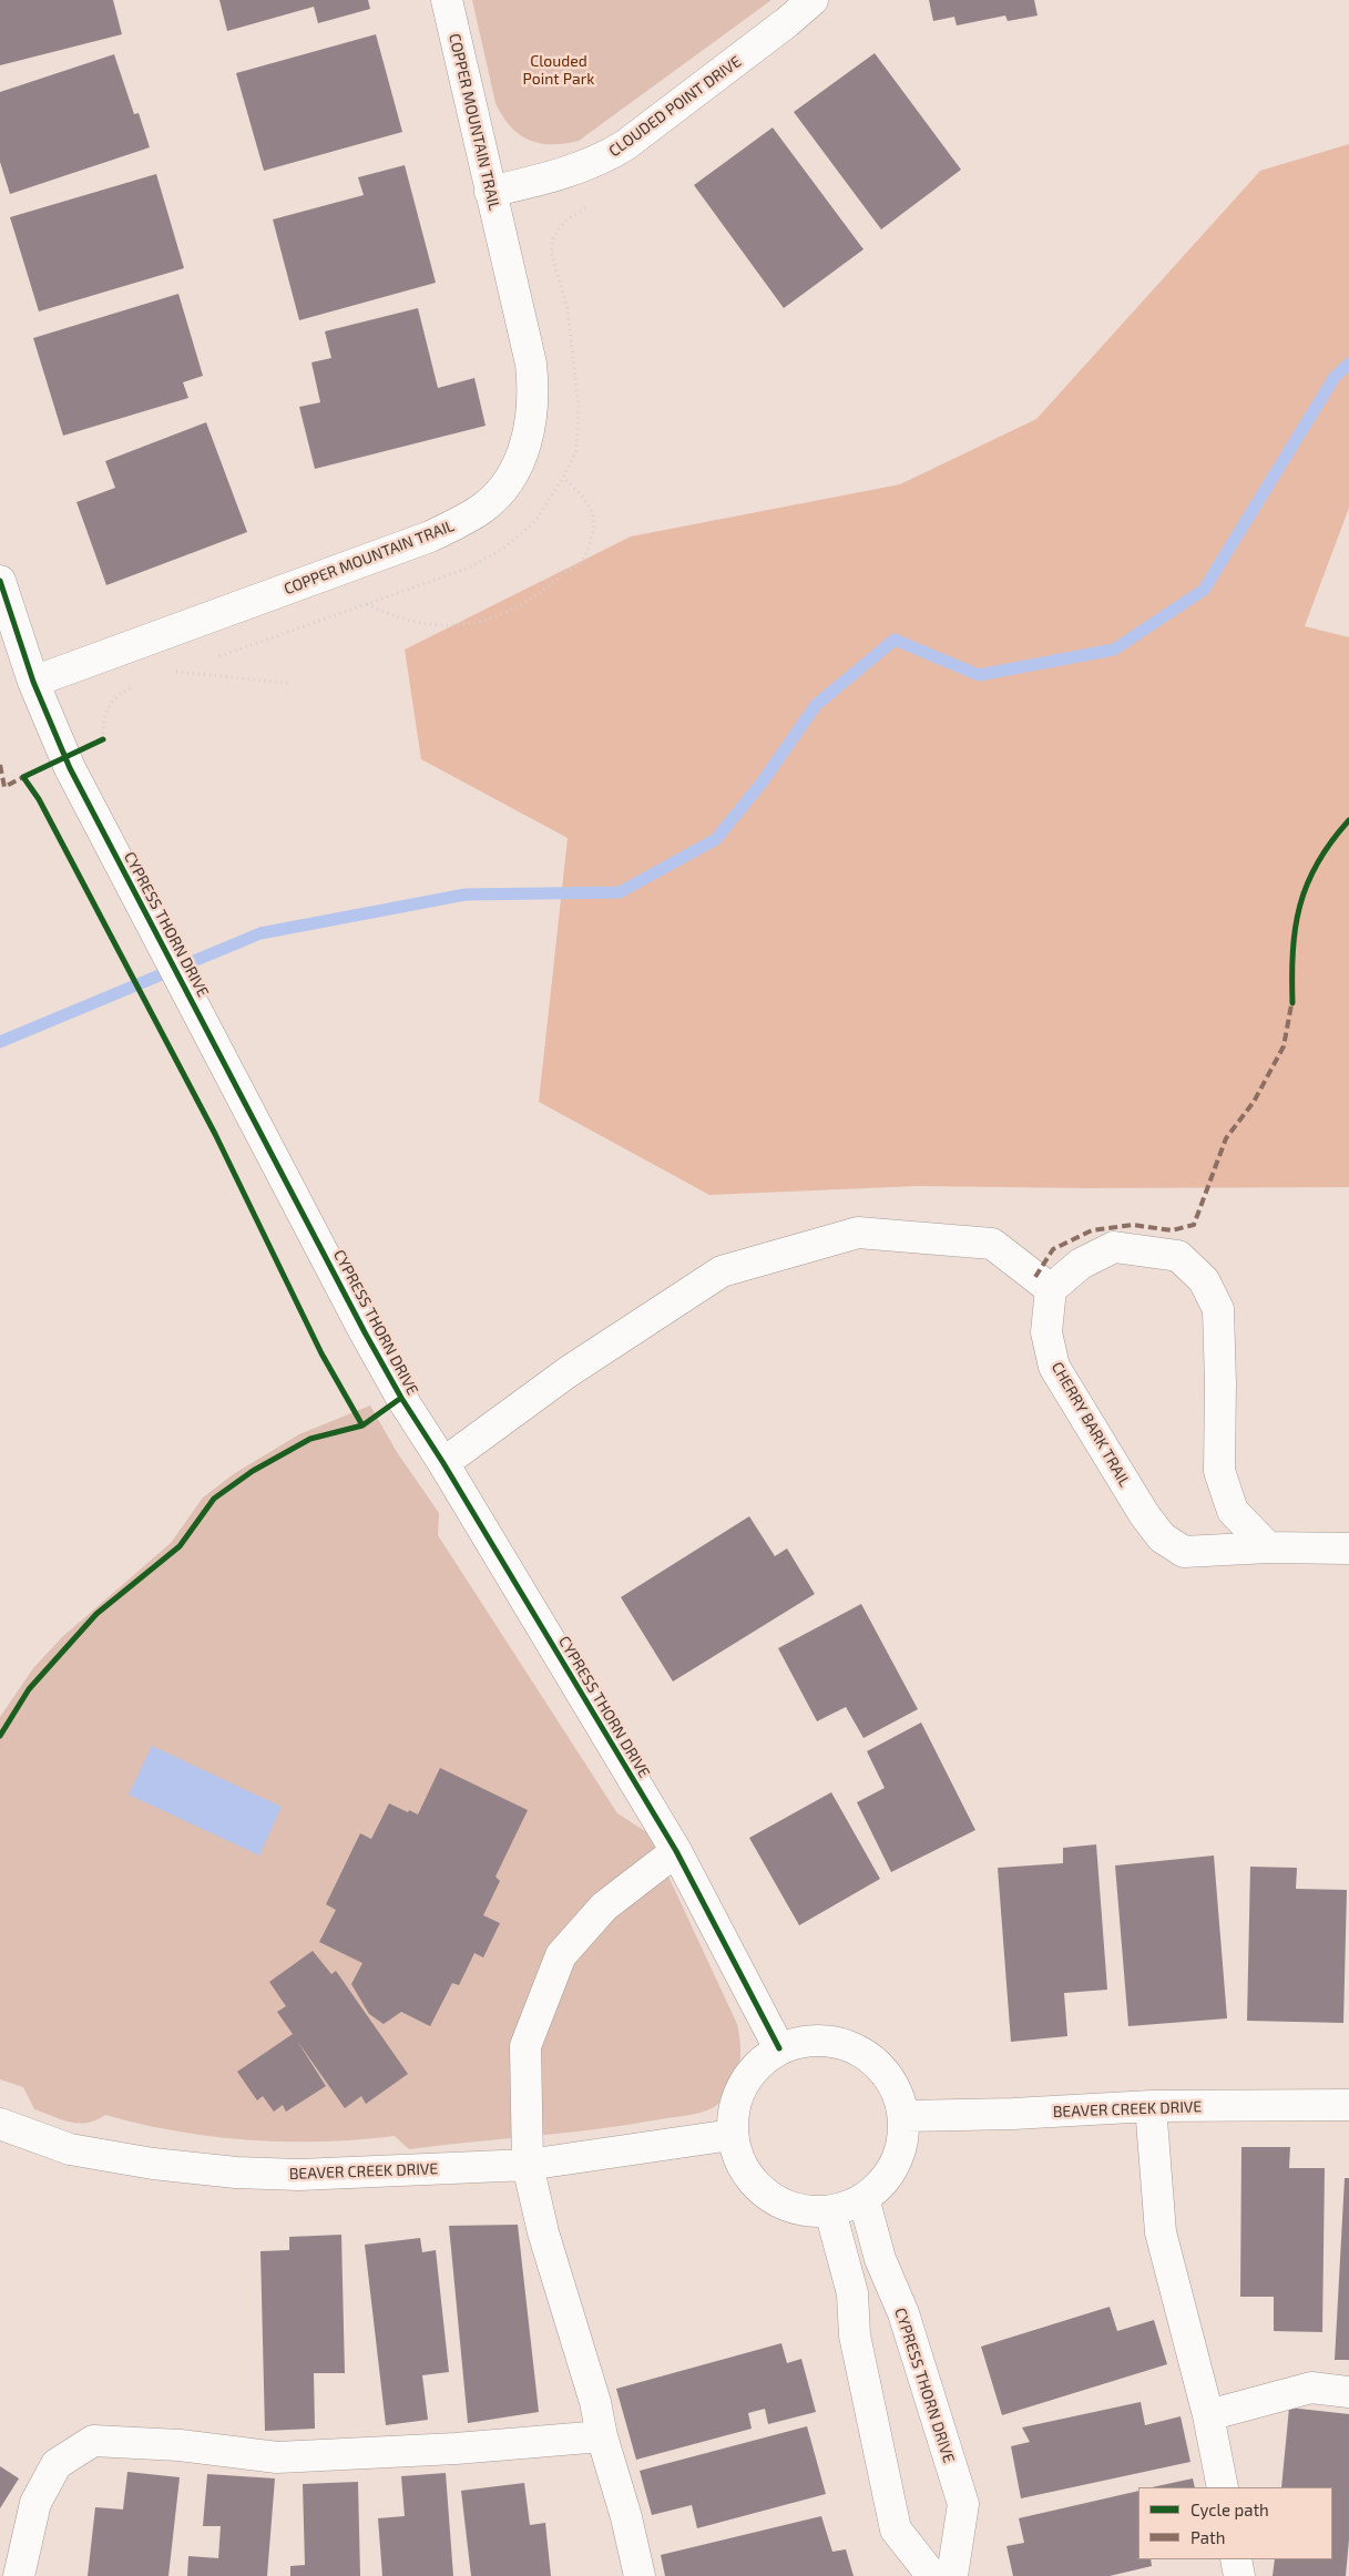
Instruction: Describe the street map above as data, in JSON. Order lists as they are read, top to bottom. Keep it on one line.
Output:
{"streets":{"street":["CLOUDED POINT DRIVE","COPPER MOUNTAIN TRAIL","CYPRESS THORN DRIVE","CHERRY BARK TRAIL","BEAVER CREEK DRIVE"]},"crossings":[["CLOUDED POINT DRIVE","COPPER MOUNTAIN TRAIL"],["COPPER MOUNTAIN TRAIL","CYPRESS THORN DRIVE"],["CYPRESS THORN DRIVE","BEAVER CREEK DRIVE"]],"parks":["Clouded Point Park"],"legend":["Cycle path","Path"]}
